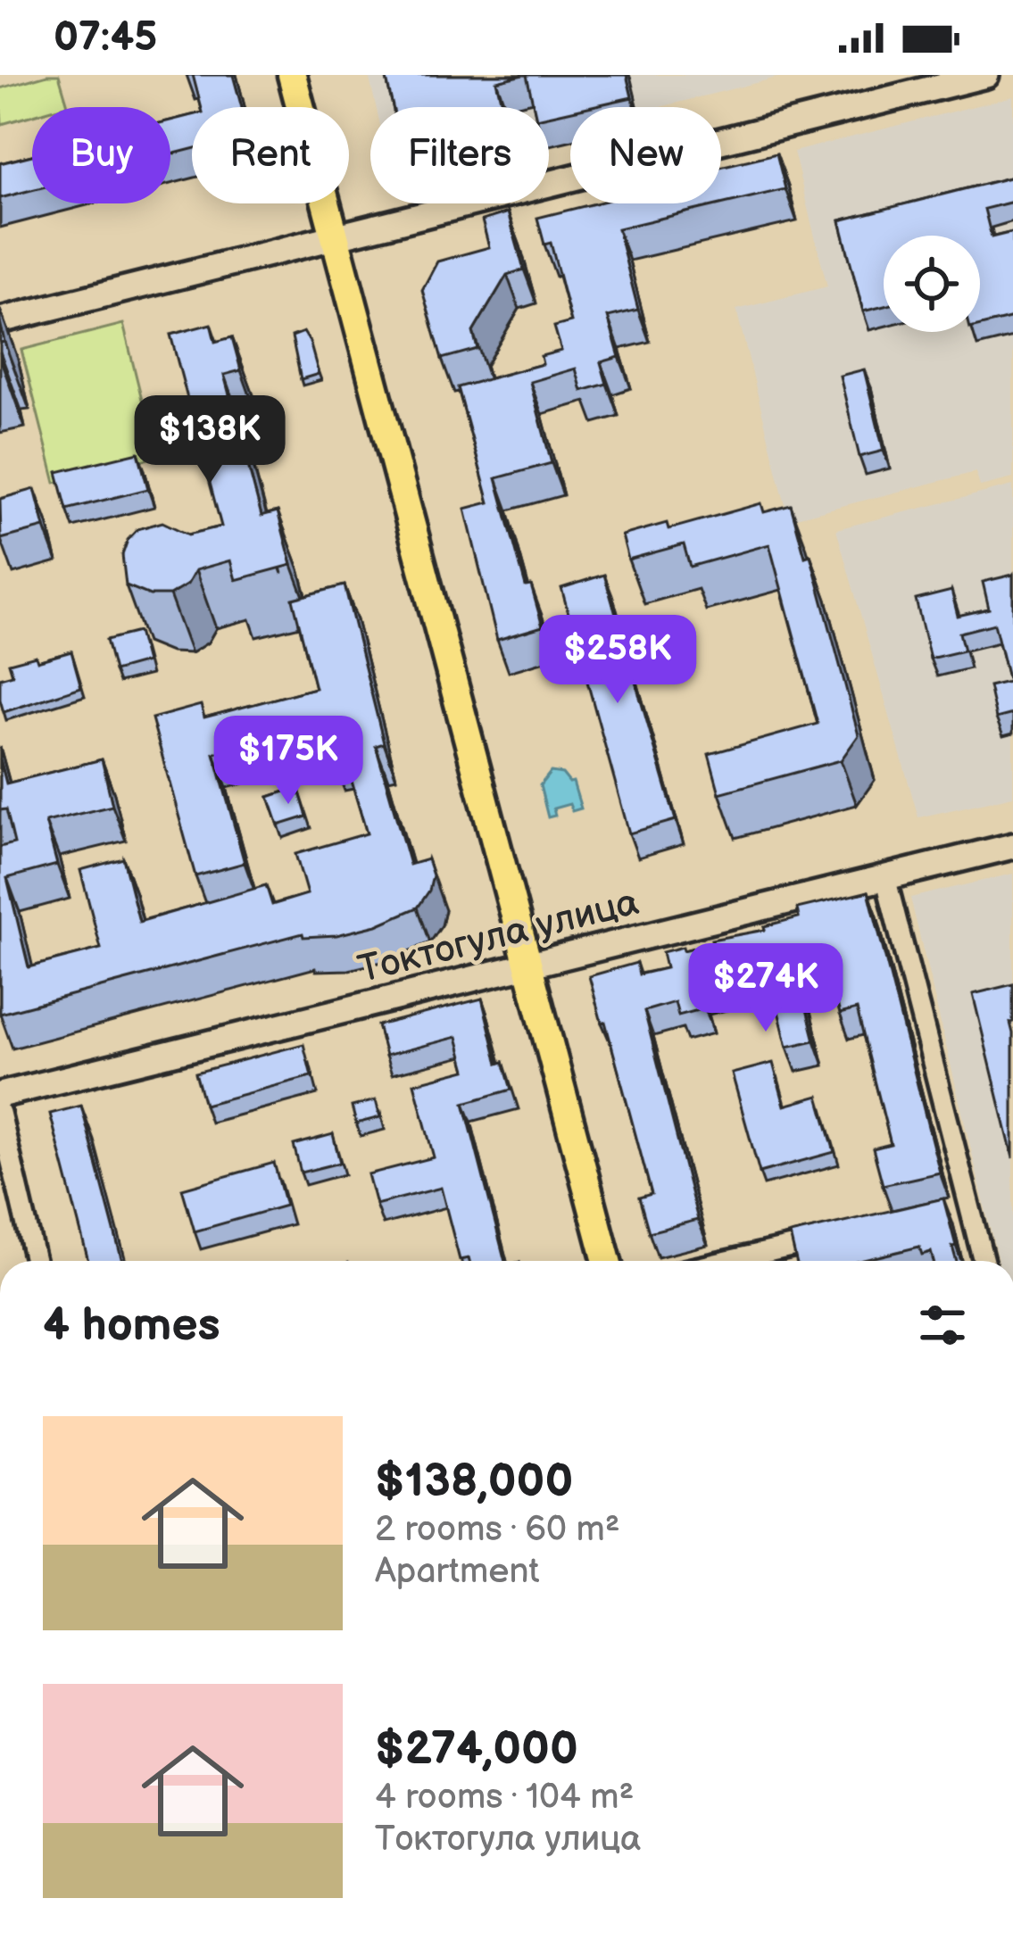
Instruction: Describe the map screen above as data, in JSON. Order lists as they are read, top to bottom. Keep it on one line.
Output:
{"streets":{"main road":["Токтогула улица"]},"page":{"status":"07:45","chip":["Buy","Rent","Filters","New"],"price":["$138K","$258K","$175K","$274K"],"heading":"4 homes","list":[{"name":"$138,000","note":"2 rooms · 60 m² · Apartment"},{"name":"$274,000","note":"4 rooms · 104 m² · Токтогула улица"}]}}
